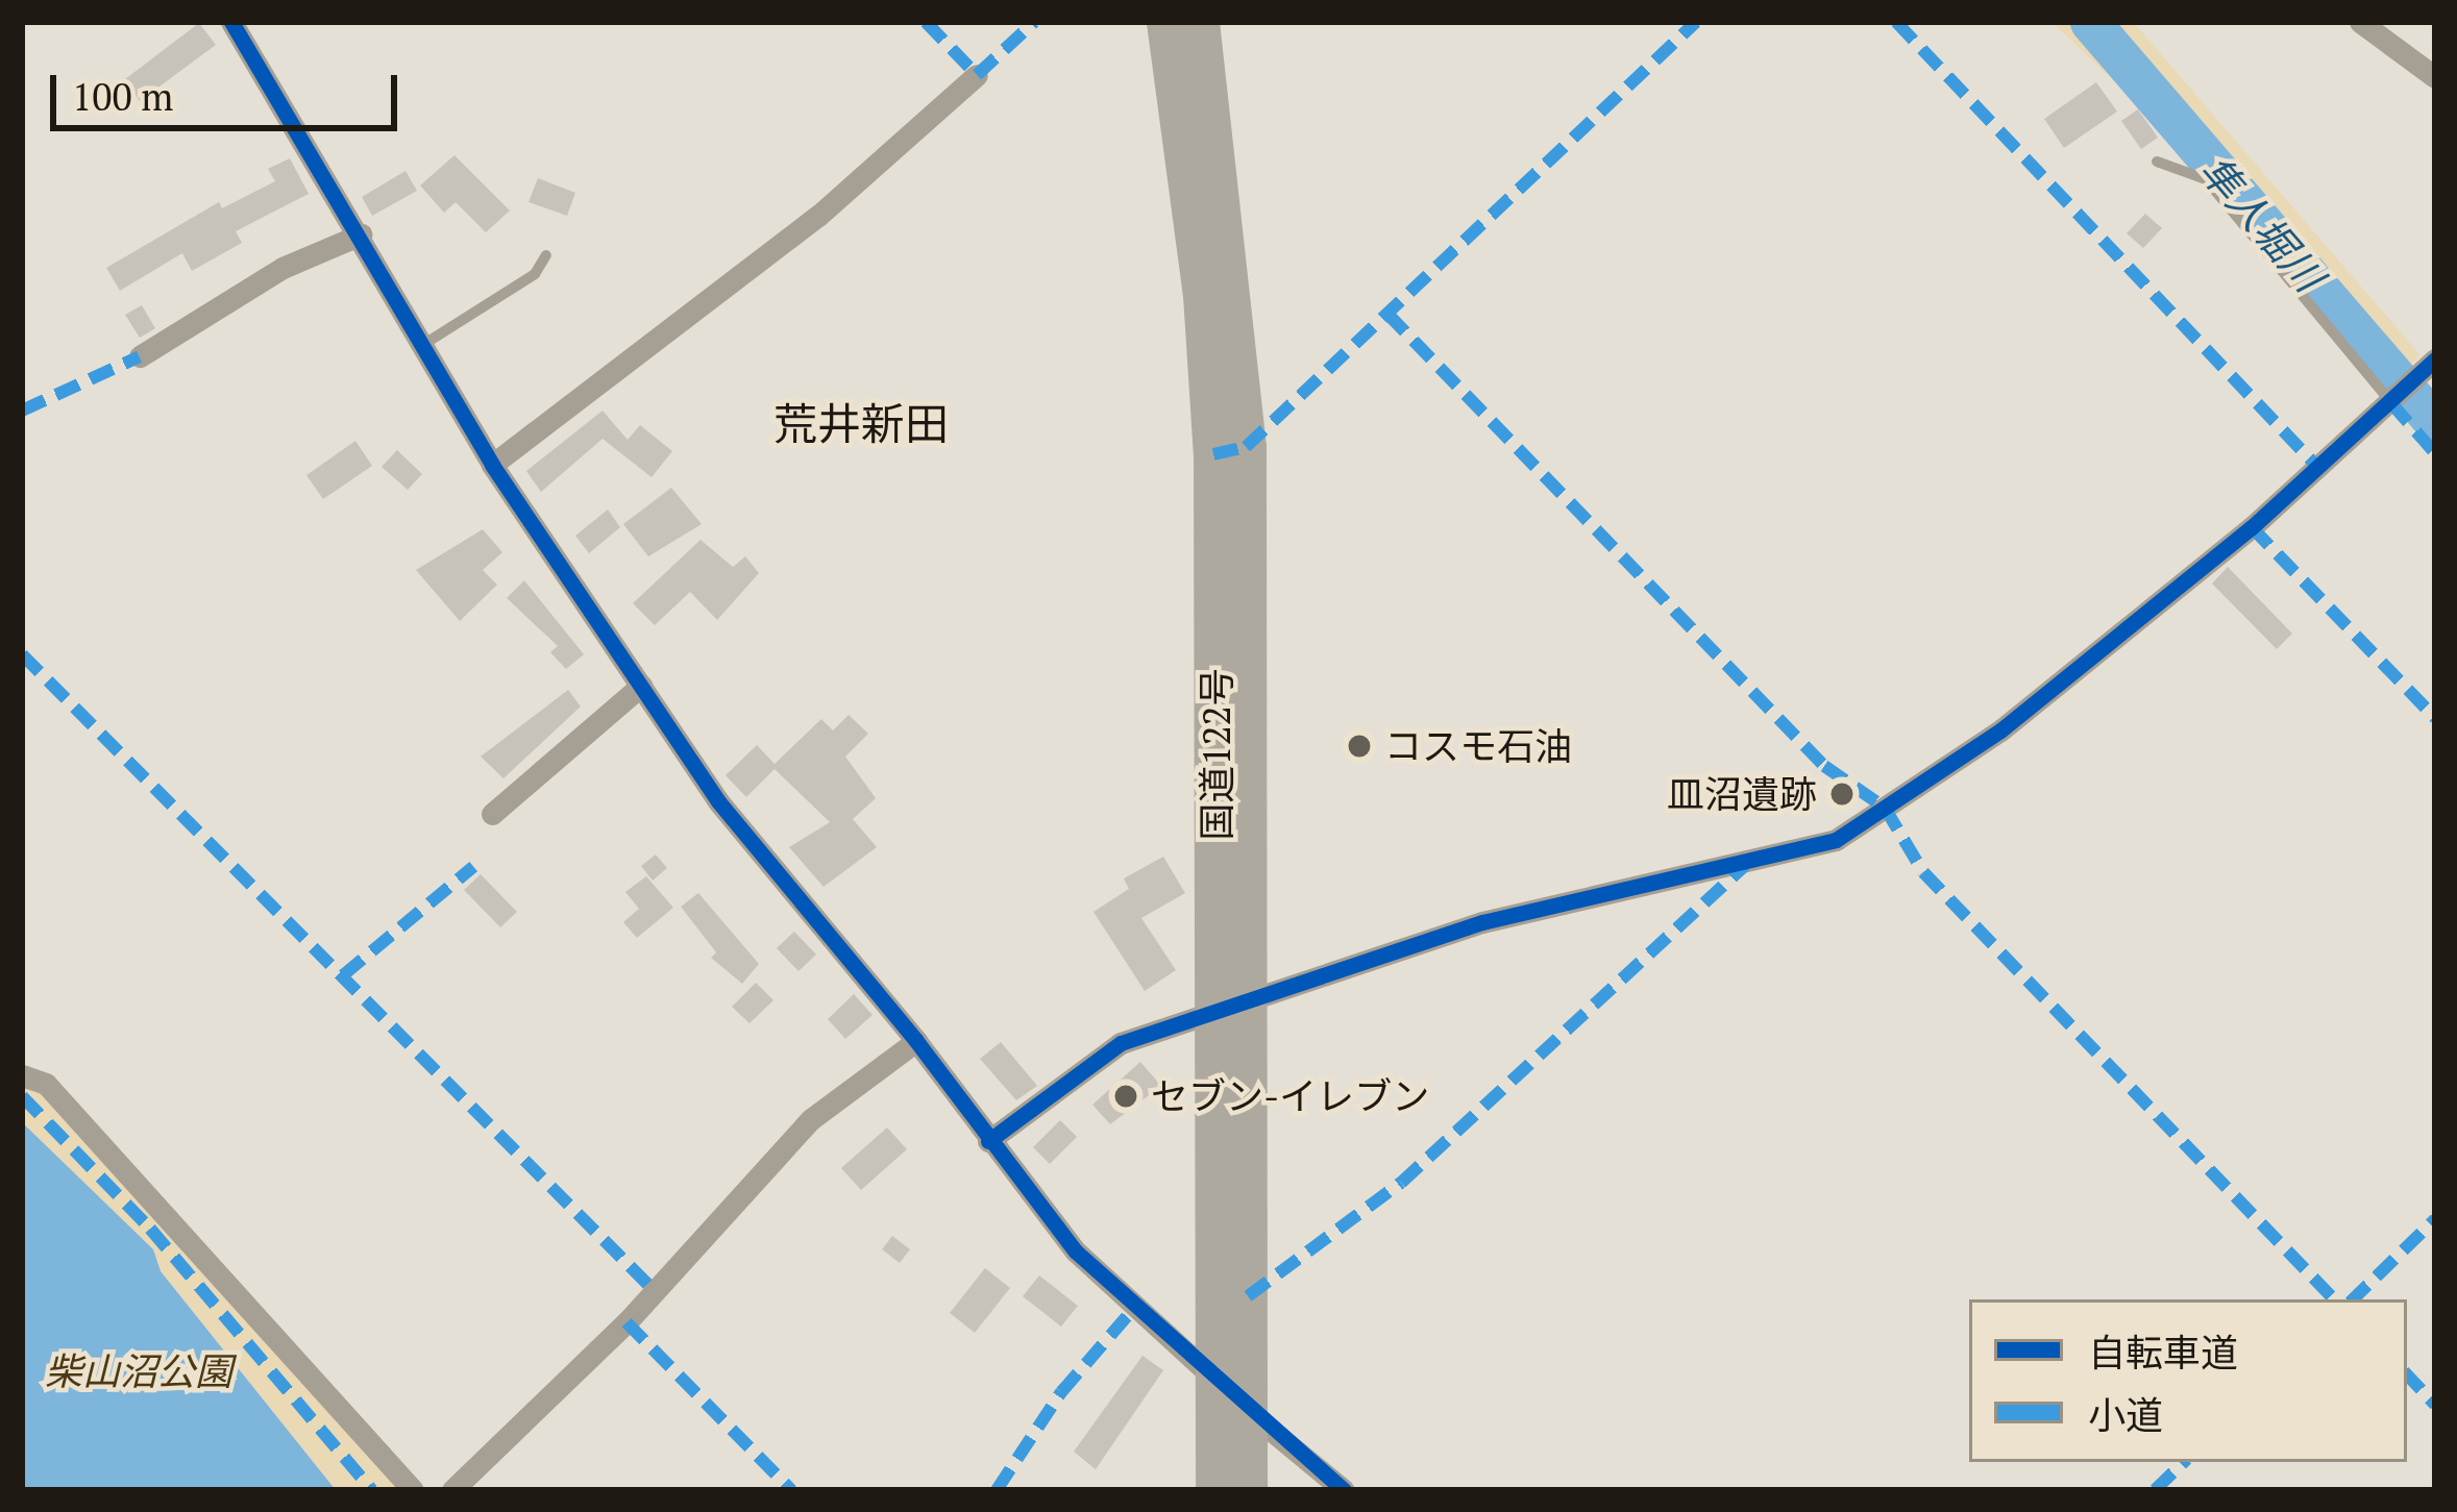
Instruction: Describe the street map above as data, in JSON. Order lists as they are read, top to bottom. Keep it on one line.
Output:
{"streets":{"highway":["国道122号"]},"districts":["荒井新田"],"water":["隼人堀川"],"parks":["柴山沼公園"],"places":["コスモ石油","皿沼遺跡","セブン-イレブン"],"legend":["自転車道","小道"],"scale_bar":"100 m"}
